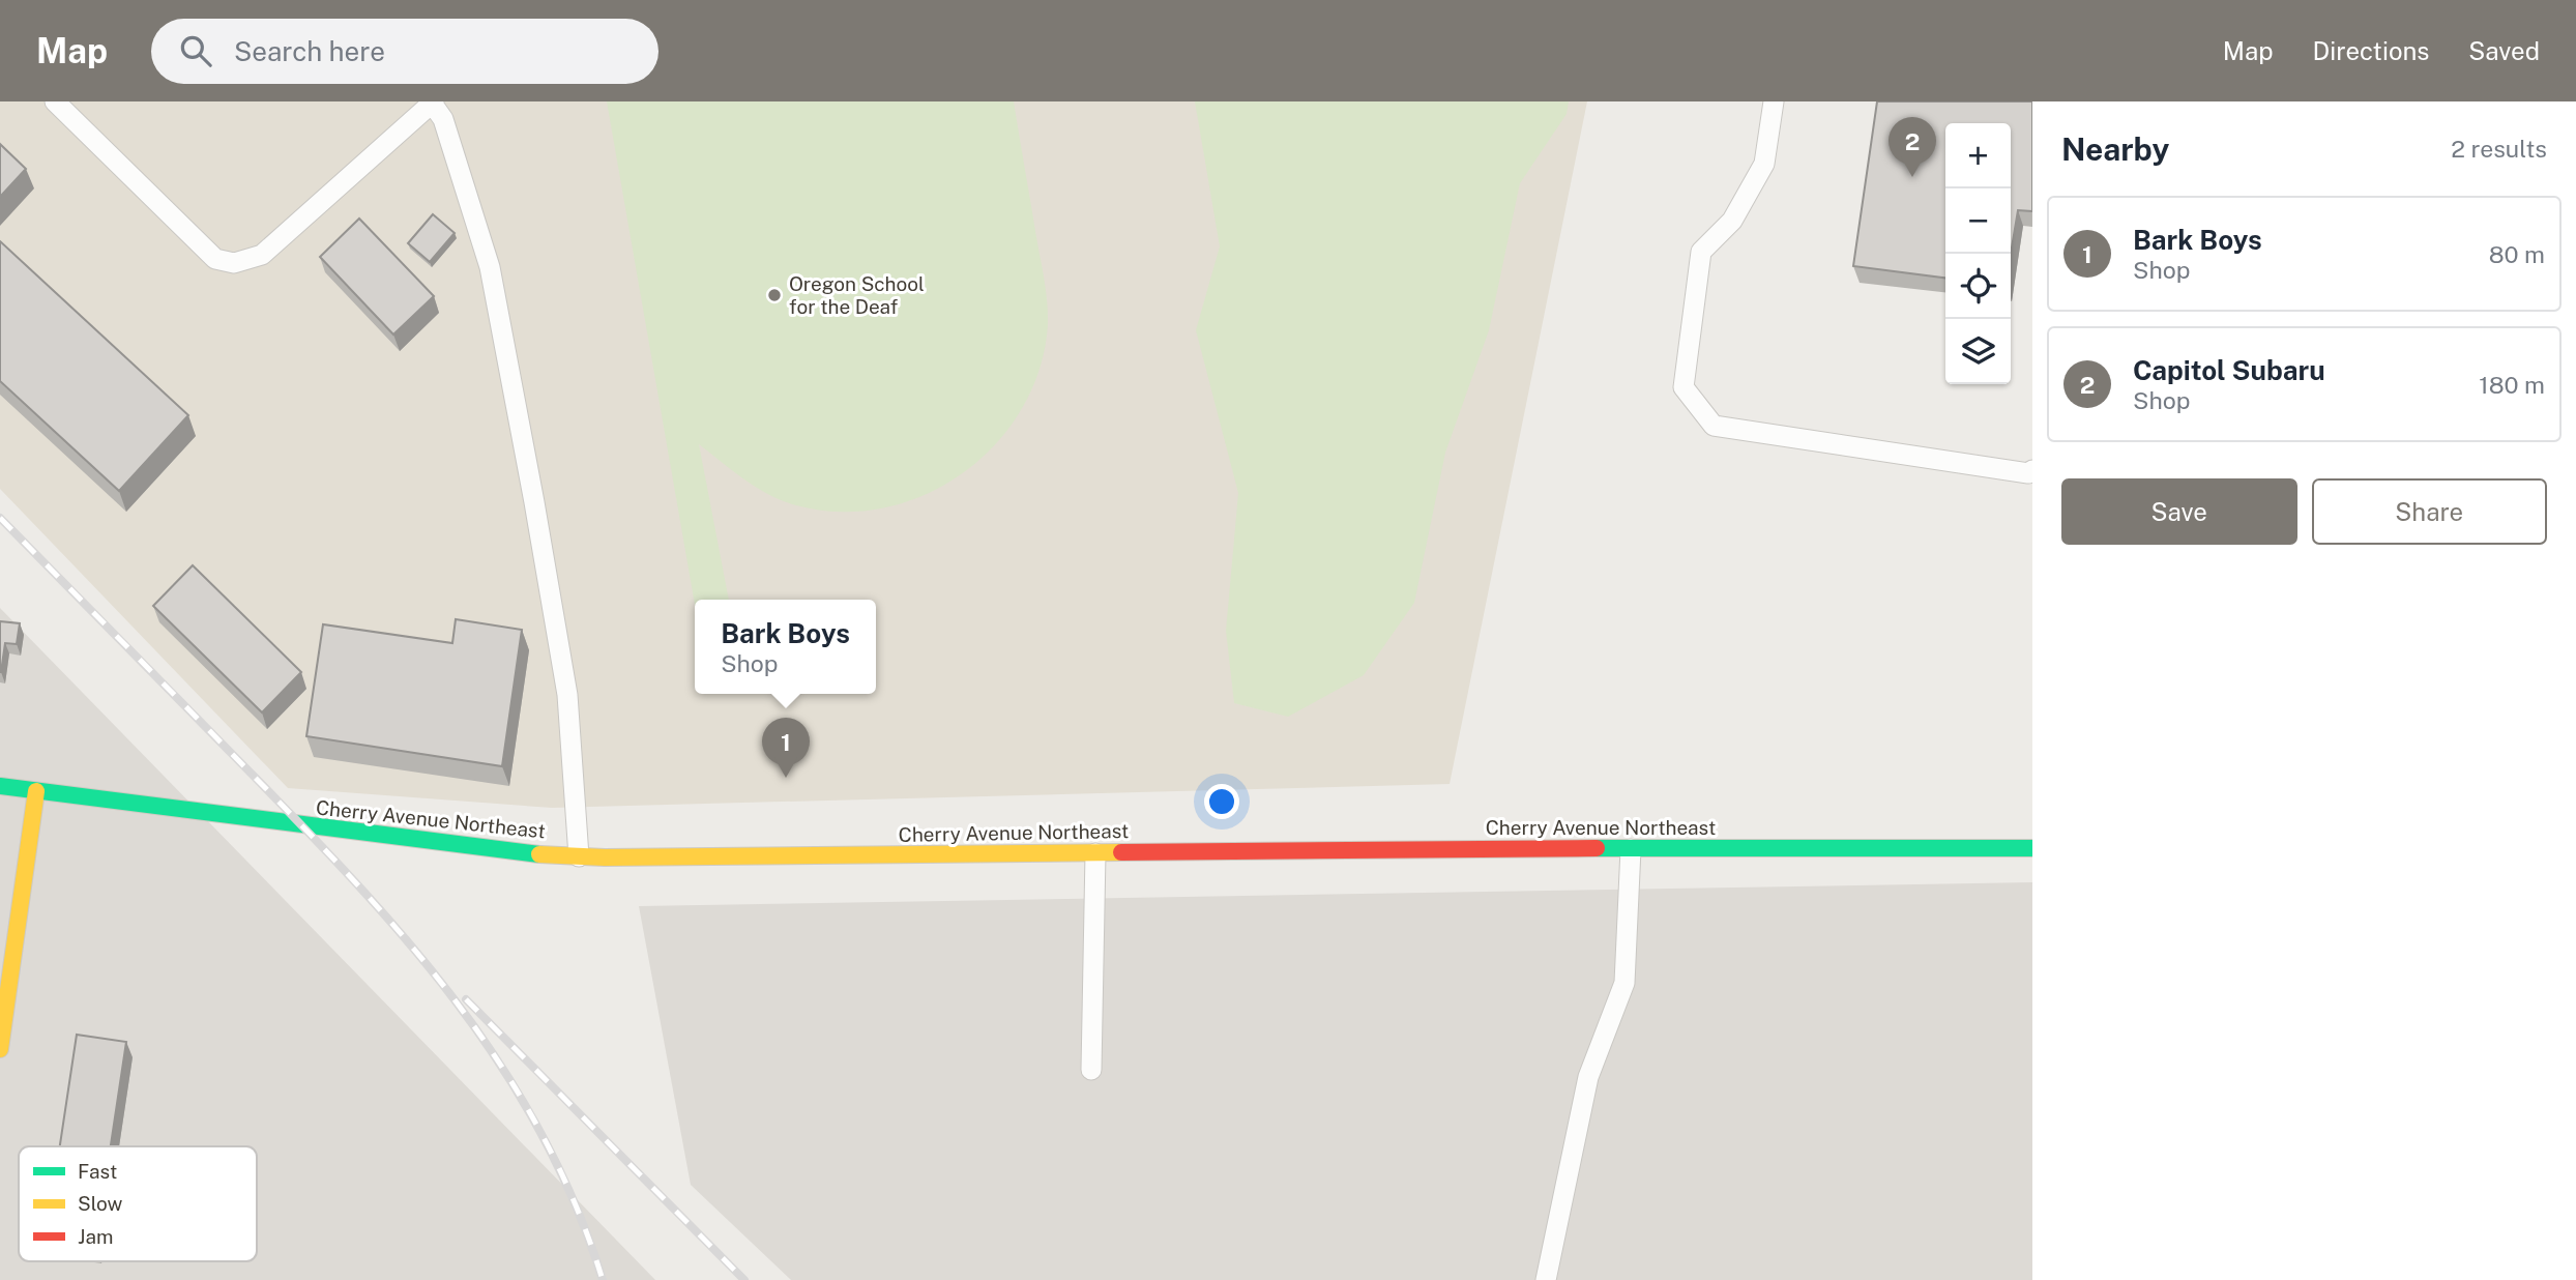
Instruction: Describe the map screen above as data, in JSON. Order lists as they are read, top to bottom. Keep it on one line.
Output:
{"streets":{"main road":["Cherry Avenue Northeast"]},"places":["Oregon School for the Deaf"],"legend":["Fast","Slow","Jam"],"page":{"header":"Map","search":"Search here","nav":["Map","Directions","Saved"],"heading":["Nearby","2 results"],"pins":["2","1"],"map_buttons":["+","−"],"list":[{"mark":"1","name":"Bark Boys","note":"Shop","value":"80 m"},{"mark":"2","name":"Capitol Subaru","note":"Shop","value":"180 m"}],"buttons":["Save","Share"],"popup":["Bark Boys","Shop"]}}
